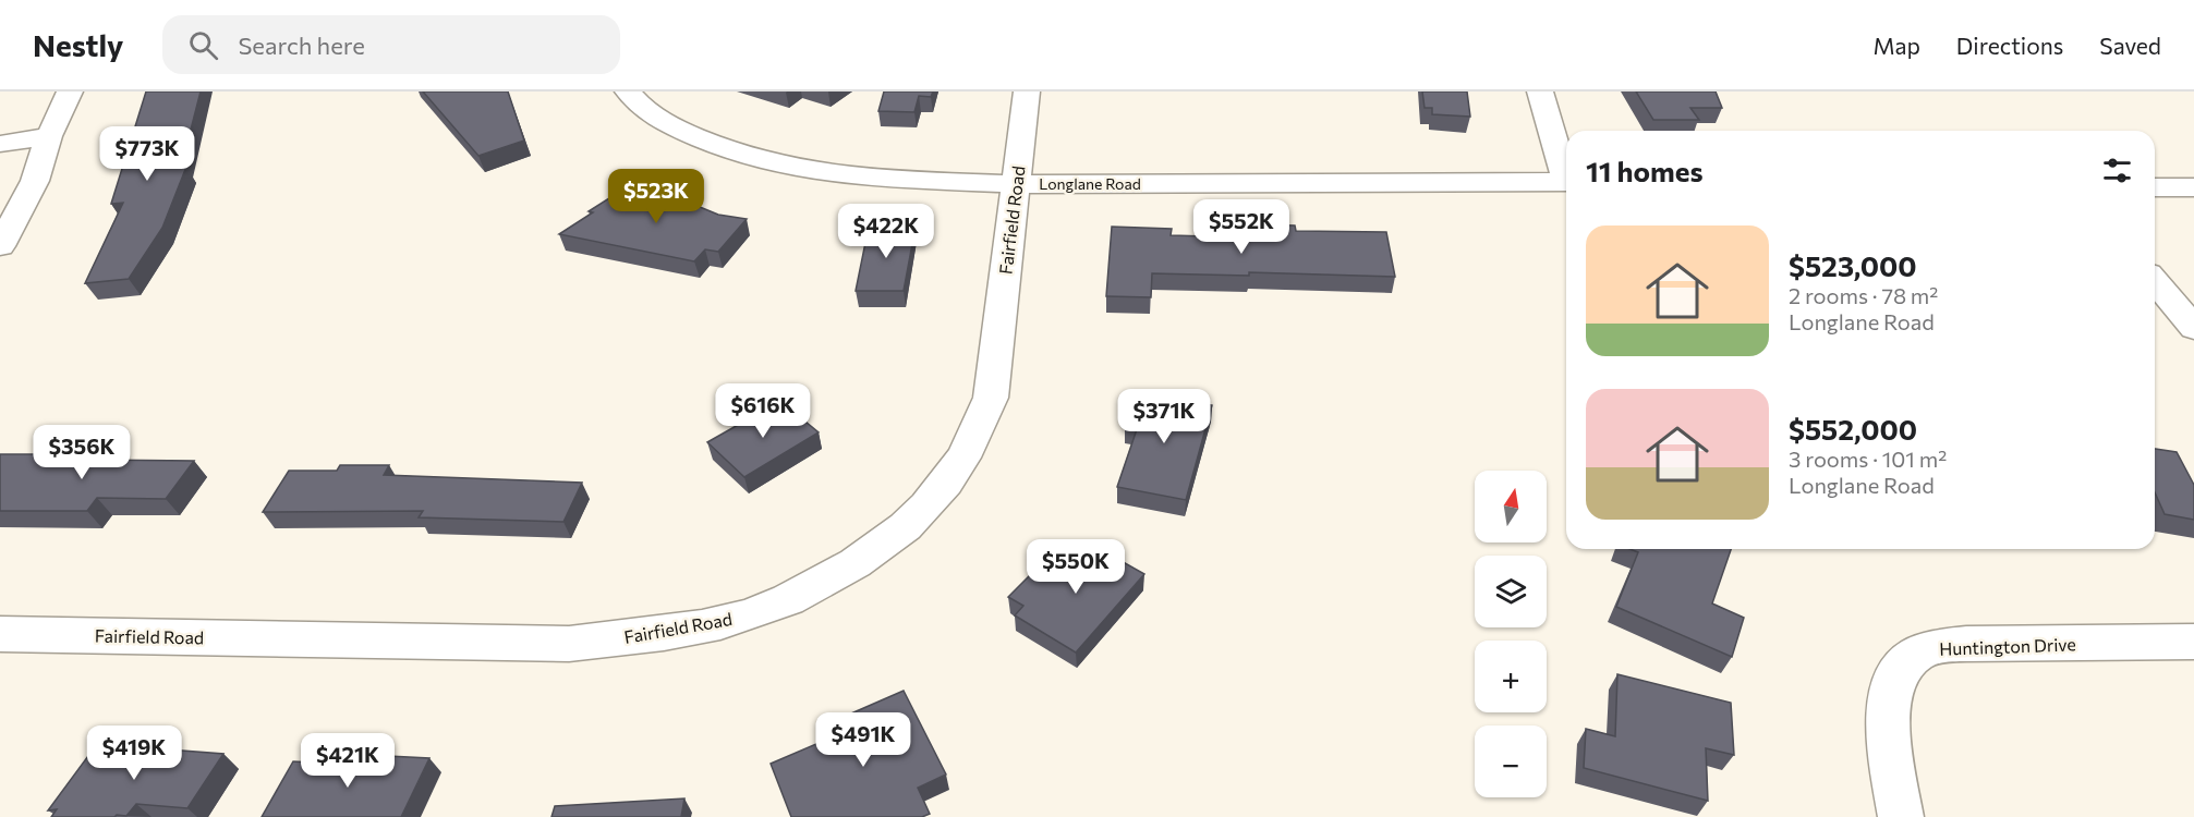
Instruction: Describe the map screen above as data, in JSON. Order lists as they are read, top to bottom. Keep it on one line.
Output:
{"streets":{"street":["Longlane Road","Fairfield Road","Huntington Drive"]},"crossings":[["Longlane Road","Fairfield Road"]],"north":"top","page":{"header":"Nestly","search":"Search here","nav":["Map","Directions","Saved"],"price":["$773K","$523K","$552K","$422K","$616K","$371K","$356K","$550K","$491K","$419K","$421K"],"heading":"11 homes","list":[{"name":"$523,000","note":"2 rooms · 78 m² · Longlane Road"},{"name":"$552,000","note":"3 rooms · 101 m² · Longlane Road"}],"map_buttons":["+","−"]}}
